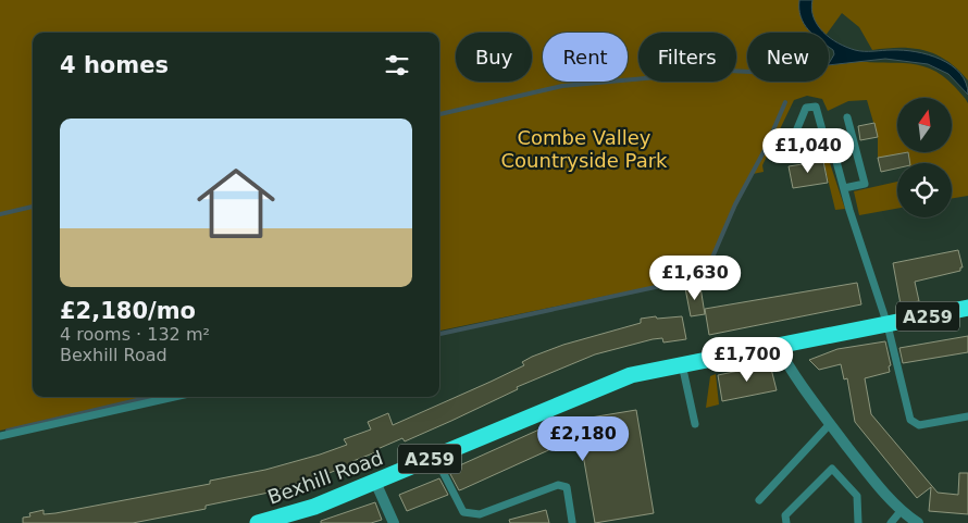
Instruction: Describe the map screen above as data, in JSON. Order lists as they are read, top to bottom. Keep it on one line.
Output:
{"streets":{"highway":["A259","Bexhill Road"]},"parks":["Combe Valley Countryside Park"],"north":"top","page":{"chip":["Buy","Rent","Filters","New"],"heading":"4 homes","list":[{"name":"£2,180/mo","note":"4 rooms · 132 m² · Bexhill Road"}],"price":["£1,040","£1,630","£1,700","£2,180"]}}
